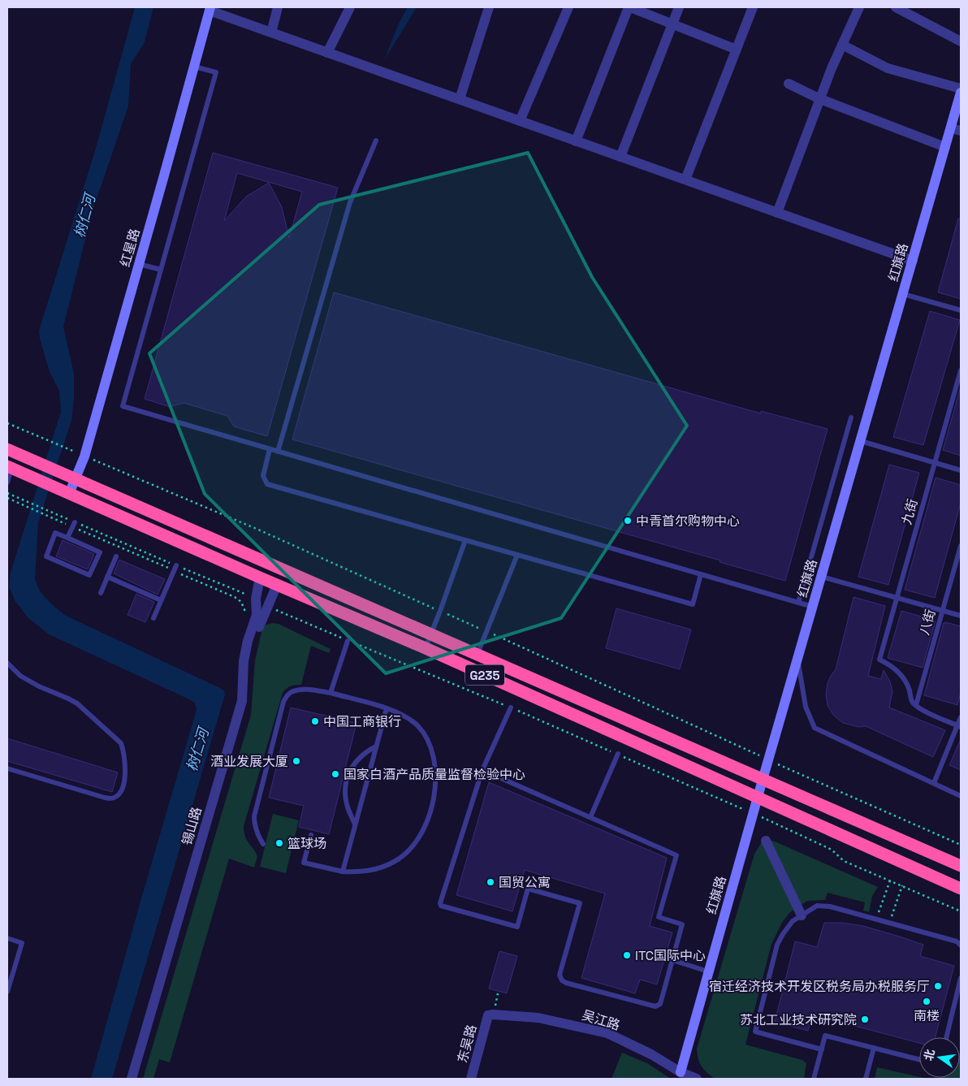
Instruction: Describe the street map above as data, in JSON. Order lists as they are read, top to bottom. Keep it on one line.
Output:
{"streets":{"highway":["G235"],"street":["红星路","红旗路","锡山路","吴江路","东吴路"],"lane":["九街","八街"]},"crossings":[["红星路","G235"],["红旗路","G235"],["红旗路","吴江路"],["九街","八街"],["G235","锡山路"],["吴江路","东吴路"]],"water":["树仁河"],"places":["中青首尔购物中心","中国工商银行","酒业发展大厦","国家白酒产品质量监督检验中心","篮球场","国贸公寓","ITC国际中心","宿迁经济技术开发区税务局办税服务厅","南楼","苏北工业技术研究院"],"north":"left"}
